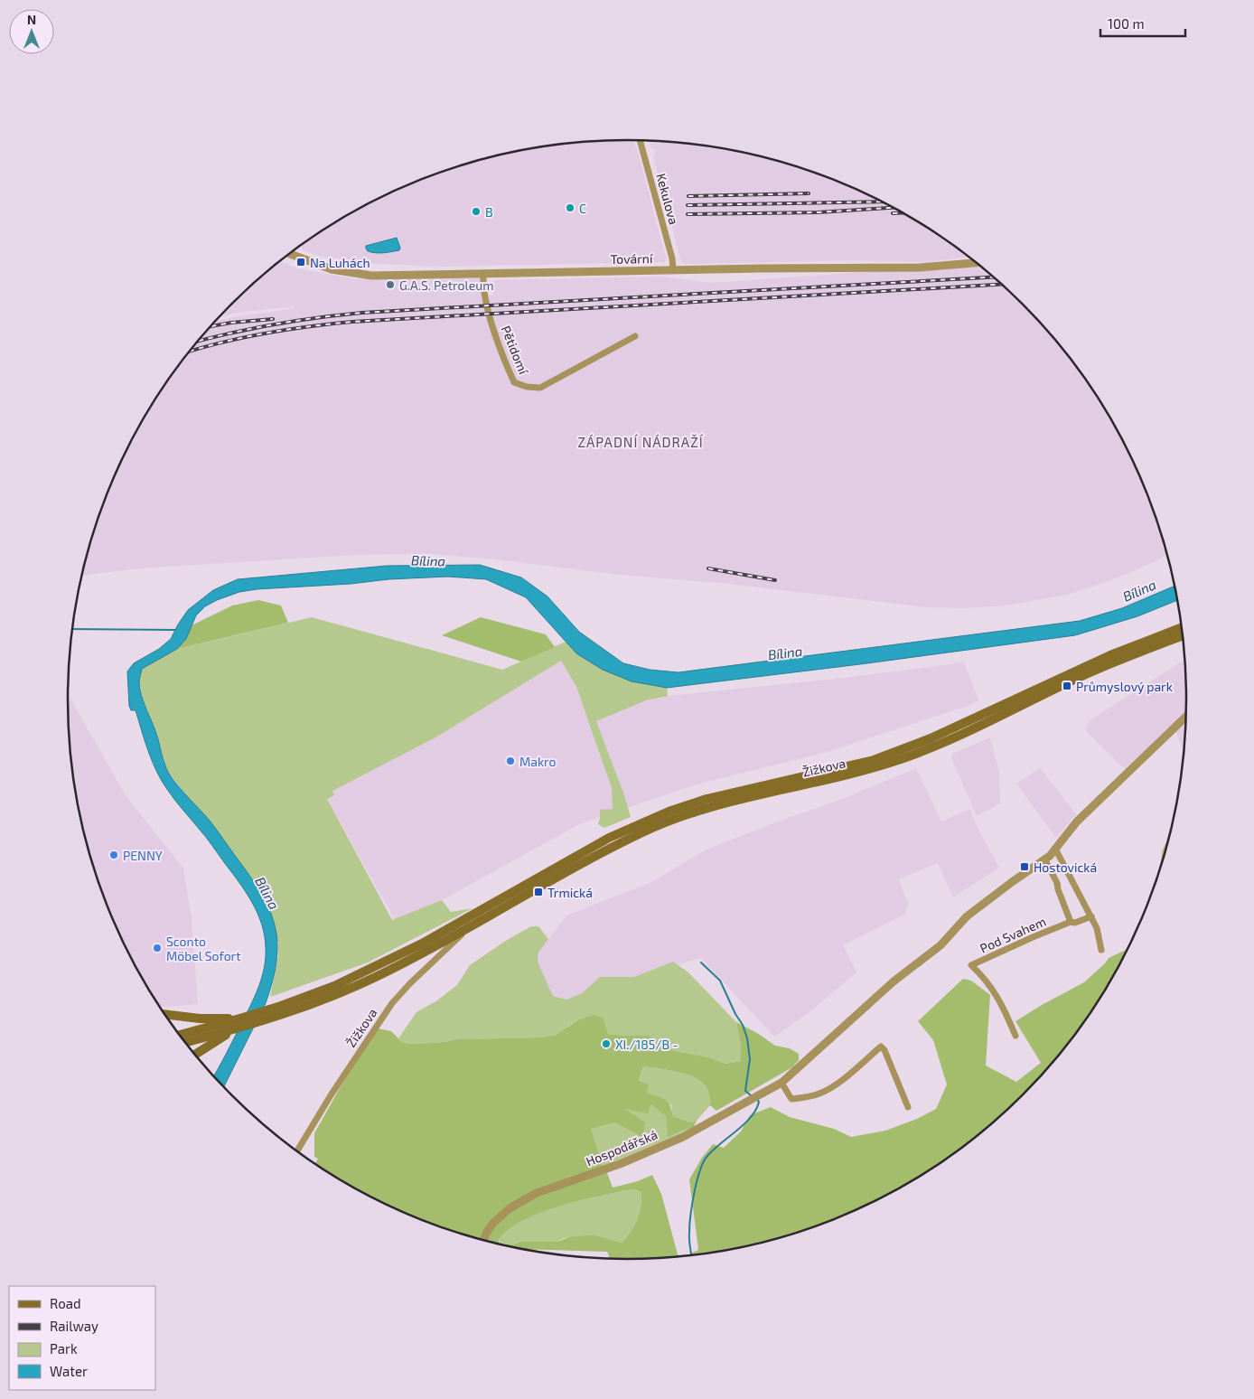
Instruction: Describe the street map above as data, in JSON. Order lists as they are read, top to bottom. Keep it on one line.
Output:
{"streets":{"main road":["Žižkova"],"street":["Kekulova","Tovární","Pětidomí","Pod Svahem","Hospodářská"]},"crossings":[["Kekulova","Tovární"],["Tovární","Pětidomí"]],"districts":["ZÁPADNÍ NÁDRAŽÍ"],"water":["Bílina"],"places":{"other":["C","B","G.A.S. Petroleum","Makro","PENNY","Sconto Möbel Sofort","XI./185/B -"],"transit":["Na Luhách","Průmyslový park","Hostovická","Trmická"]},"legend":["Road","Railway","Park","Water"],"scale_bar":"100 m","north":"top"}
